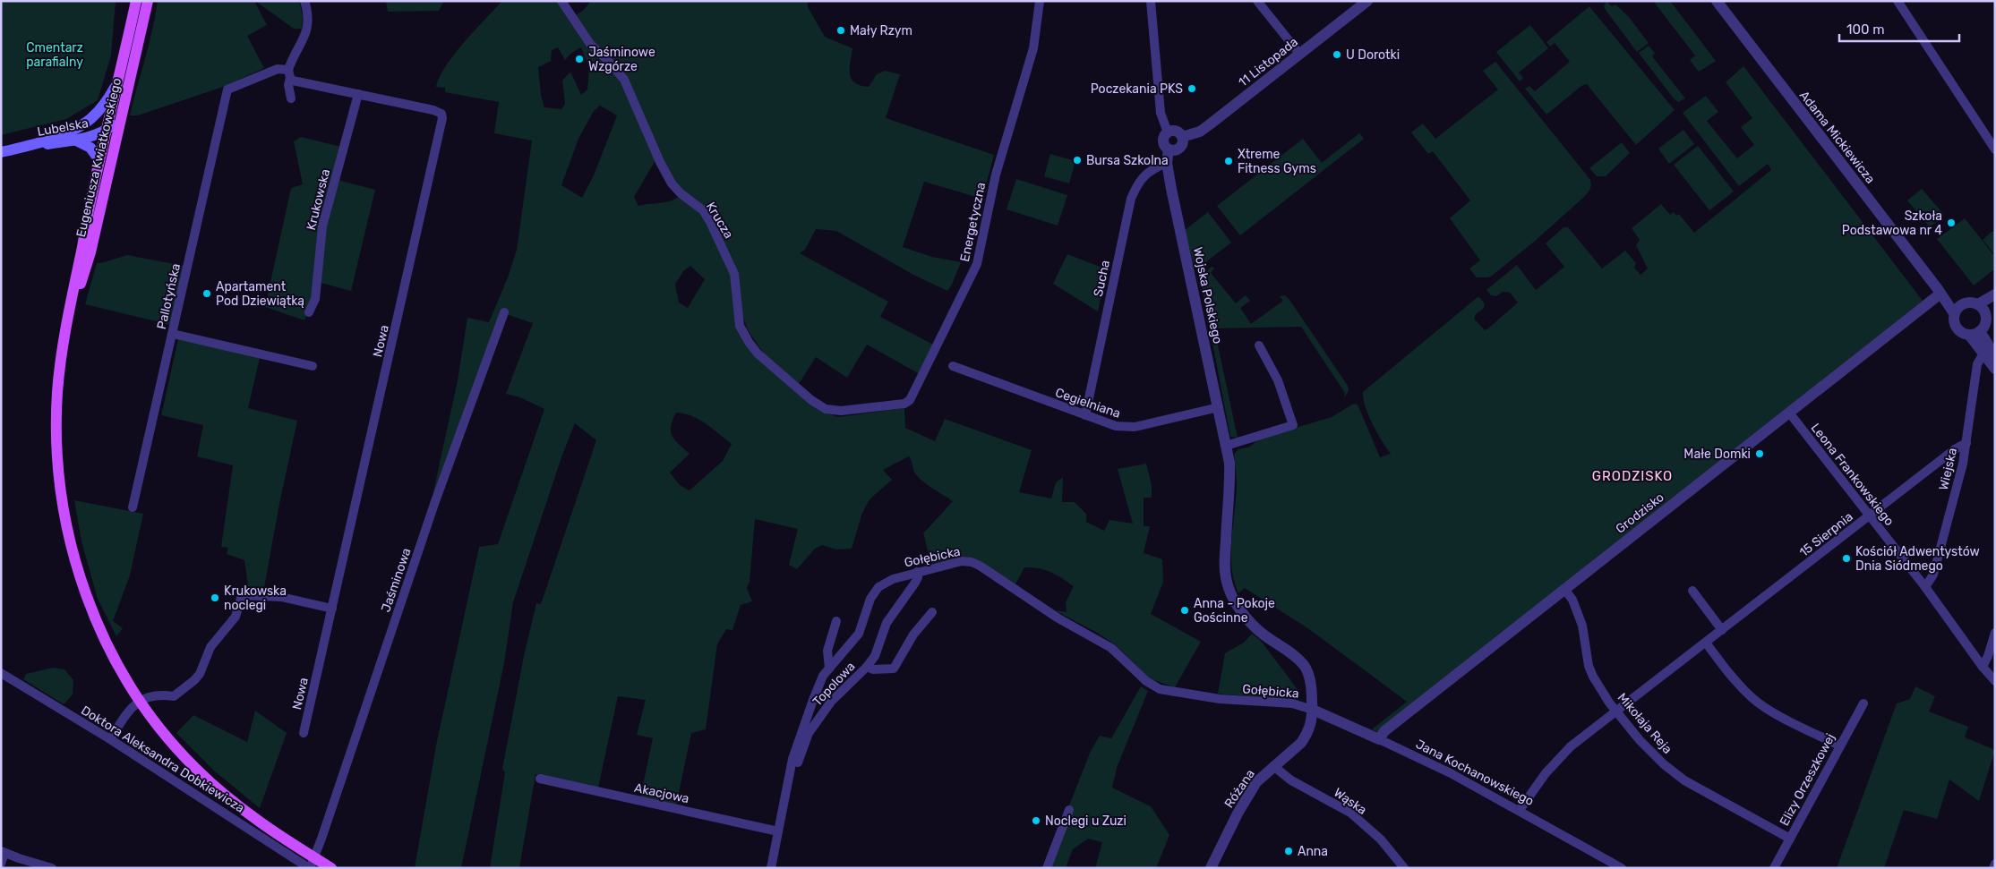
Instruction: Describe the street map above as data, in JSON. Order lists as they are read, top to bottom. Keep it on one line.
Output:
{"streets":{"main road":["Lubelska","Eugeniusza Kwiatkowskiego"],"street":["11 Listopada","Adama Mickiewicza","Krukowska","Krucza","Energetyczna","Sucha","Wojska Polskiego","Pallotyńska","Nowa","Cegielniana","Wiejska","Leona Frankowskiego","Grodzisko","15 Sierpnia","Gołębicka","Jaśminowa","Topolowa","Mikołaja Reja","Doktora Aleksandra Dobkiewicza","Jana Kochanowskiego","Elizy Orzeszkowej","Różana","Akacjowa","Wąska"]},"crossings":[["11 Listopada","Wojska Polskiego"],["Lubelska","Eugeniusza Kwiatkowskiego"],["Adama Mickiewicza","Grodzisko"],["Eugeniusza Kwiatkowskiego","Jaśminowa"],["Eugeniusza Kwiatkowskiego","Doktora Aleksandra Dobkiewicza"],["Krukowska","Nowa"],["Krucza","Energetyczna"],["Sucha","Wojska Polskiego"],["Sucha","Cegielniana"],["Wojska Polskiego","Cegielniana"],["Wojska Polskiego","Gołębicka"],["Wojska Polskiego","Jana Kochanowskiego"],["Wojska Polskiego","Różana"],["Pallotyńska","Nowa"],["Wiejska","Leona Frankowskiego"],["Wiejska","15 Sierpnia"],["Leona Frankowskiego","Grodzisko"],["Leona Frankowskiego","15 Sierpnia"],["Grodzisko","Mikołaja Reja"],["Grodzisko","Jana Kochanowskiego"],["15 Sierpnia","Mikołaja Reja"],["15 Sierpnia","Jana Kochanowskiego"],["Gołębicka","Topolowa"],["Gołębicka","Jana Kochanowskiego"],["Gołębicka","Różana"],["Gołębicka","Akacjowa"],["Jaśminowa","Doktora Aleksandra Dobkiewicza"],["Mikołaja Reja","Elizy Orzeszkowej"],["Jana Kochanowskiego","Różana"],["Różana","Wąska"]],"districts":["GRODZISKO"],"parks":["Cmentarz parafialny"],"places":["Mały Rzym","U Dorotki","Jaśminowe Wzgórze","Poczekania PKS","Bursa Szkolna","Xtreme Fitness Gyms","Szkoła Podstawowa nr 4","Apartament Pod Dziewiątką","Małe Domki","Kościół Adwentystów Dnia Siódmego","Krukowska noclegi","Anna - Pokoje Gościnne","Noclegi u Zuzi","Anna"],"scale_bar":"100 m"}
